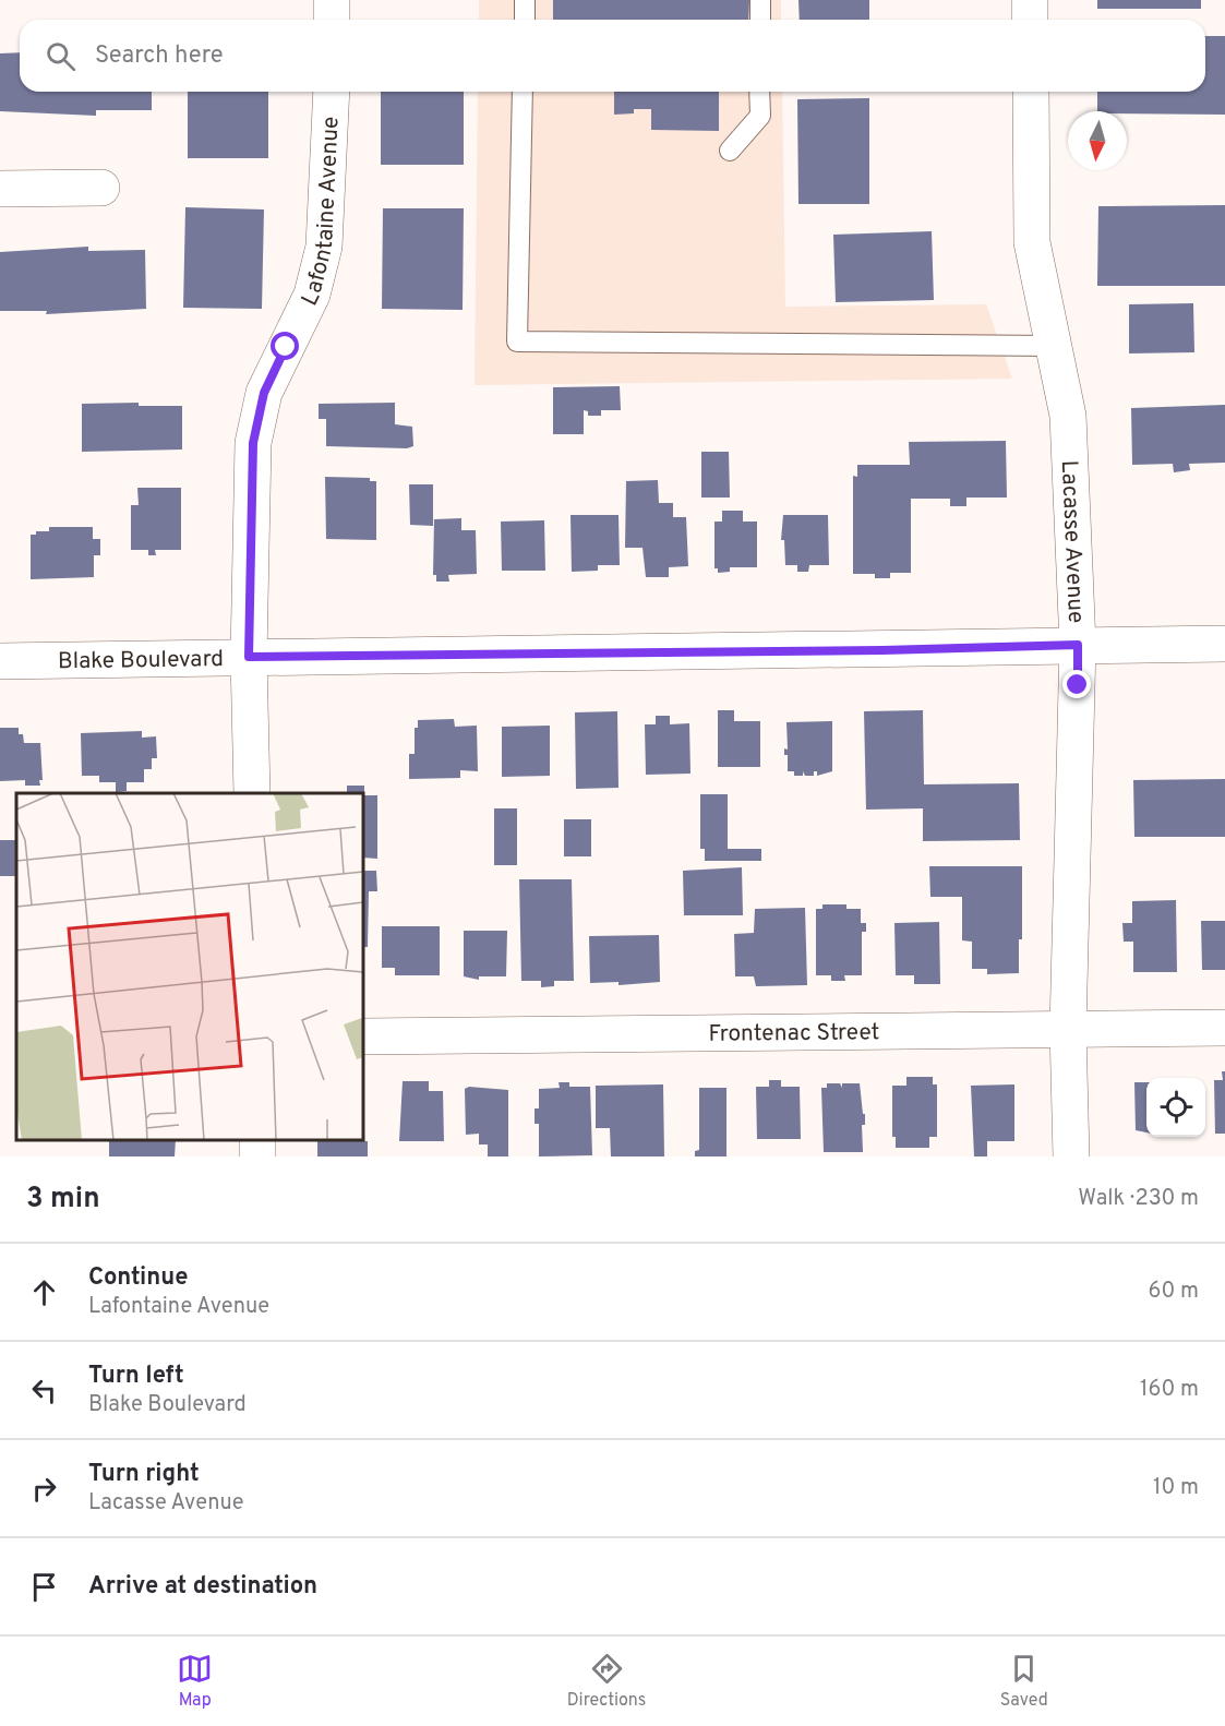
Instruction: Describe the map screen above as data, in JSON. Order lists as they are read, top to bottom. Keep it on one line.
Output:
{"streets":{"street":["Lafontaine Avenue","Lacasse Avenue","Blake Boulevard","Frontenac Street"]},"crossings":[["Lafontaine Avenue","Blake Boulevard"],["Lacasse Avenue","Blake Boulevard"],["Lacasse Avenue","Frontenac Street"]],"north":"bottom","page":{"search":"Search here","heading":["3 min","Walk · 230 m"],"list":[["Continue","Lafontaine Avenue","60 m"],["Turn left","Blake Boulevard","160 m"],["Turn right","Lacasse Avenue","10 m"],"Arrive at destination"],"nav":["Map","Directions","Saved"]}}
